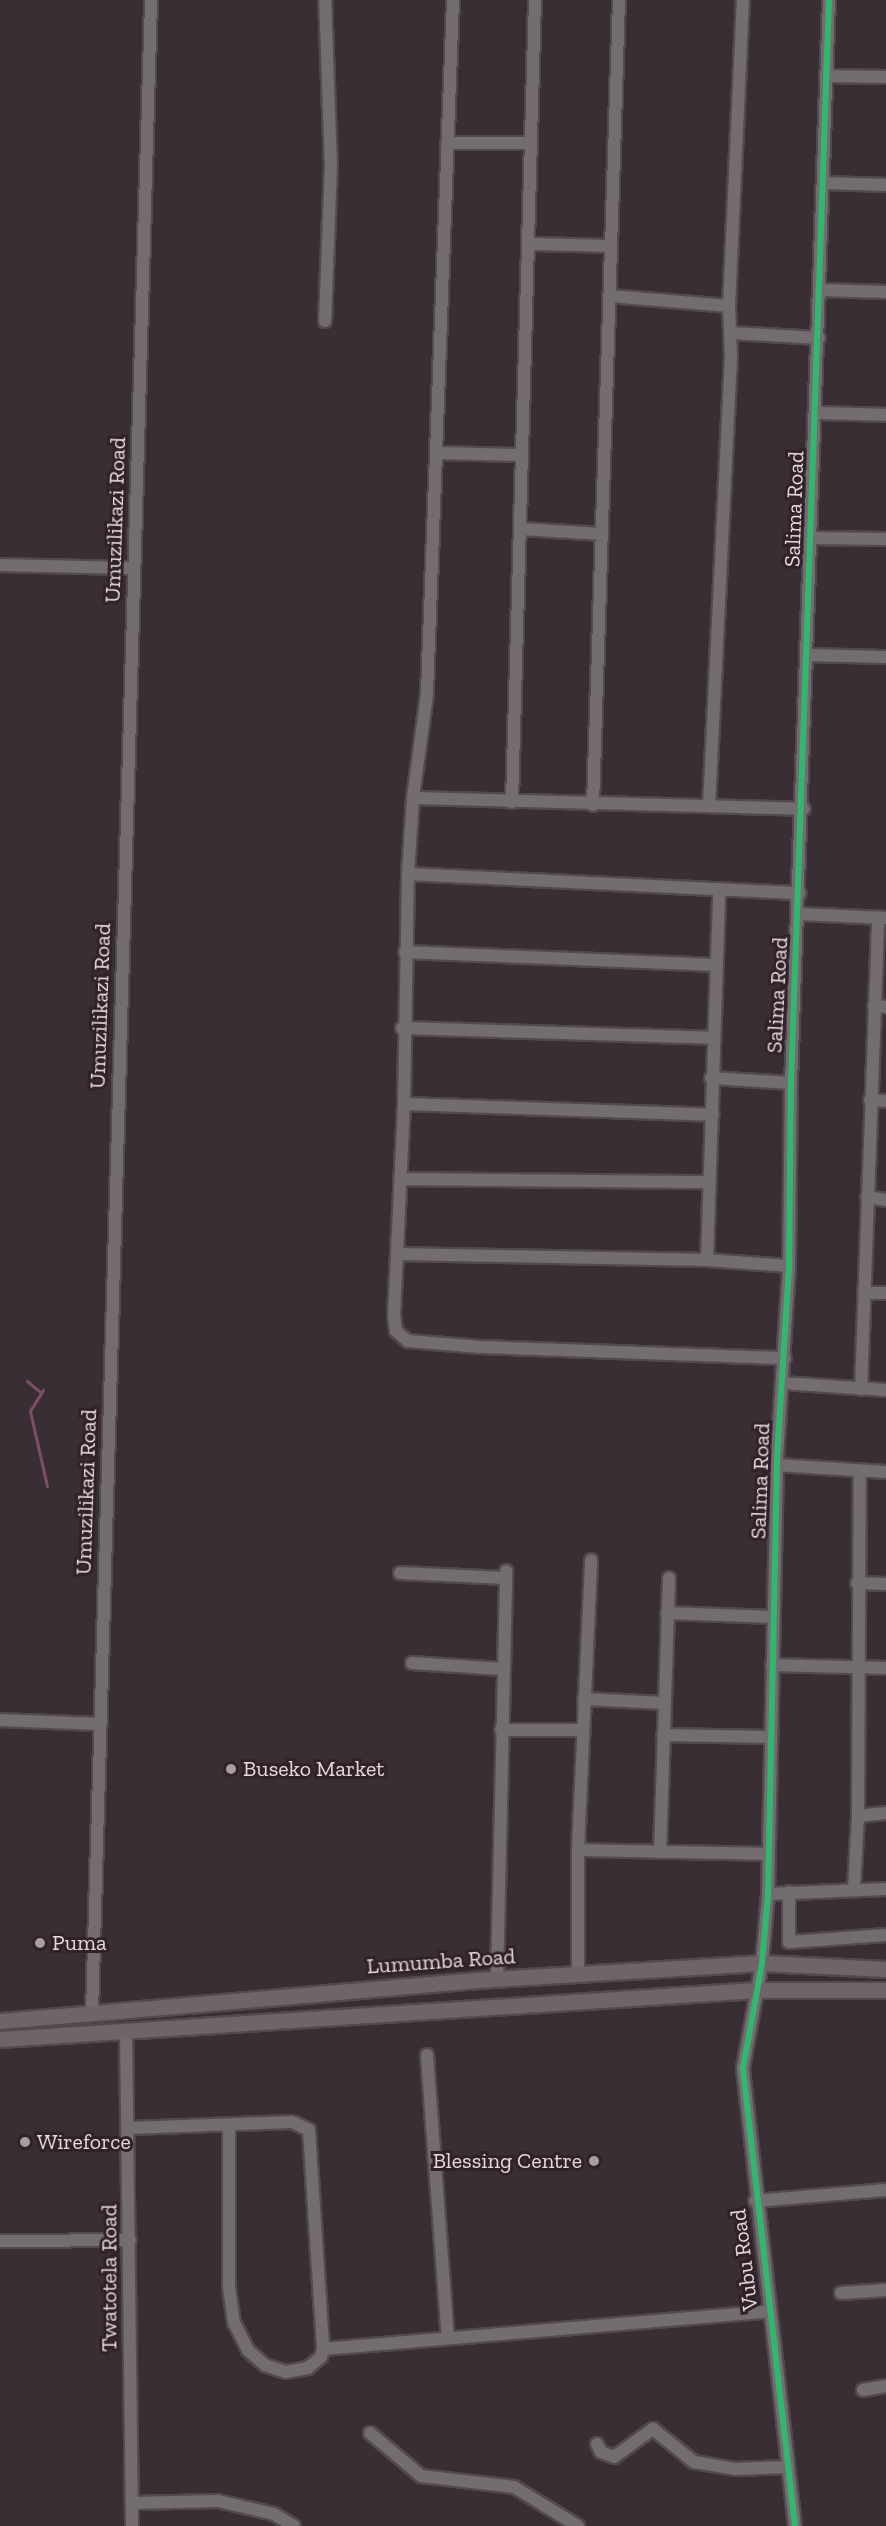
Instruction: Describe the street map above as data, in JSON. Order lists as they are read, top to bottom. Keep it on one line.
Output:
{"streets":{"main road":["Lumumba Road"],"street":["Salima Road","Umuzilikazi Road","Vubu Road","Twatotela Road"]},"crossings":[["Salima Road","Lumumba Road"],["Salima Road","Vubu Road"],["Umuzilikazi Road","Lumumba Road"]],"places":["Buseko Market","Puma","Wireforce","Blessing Centre"]}
